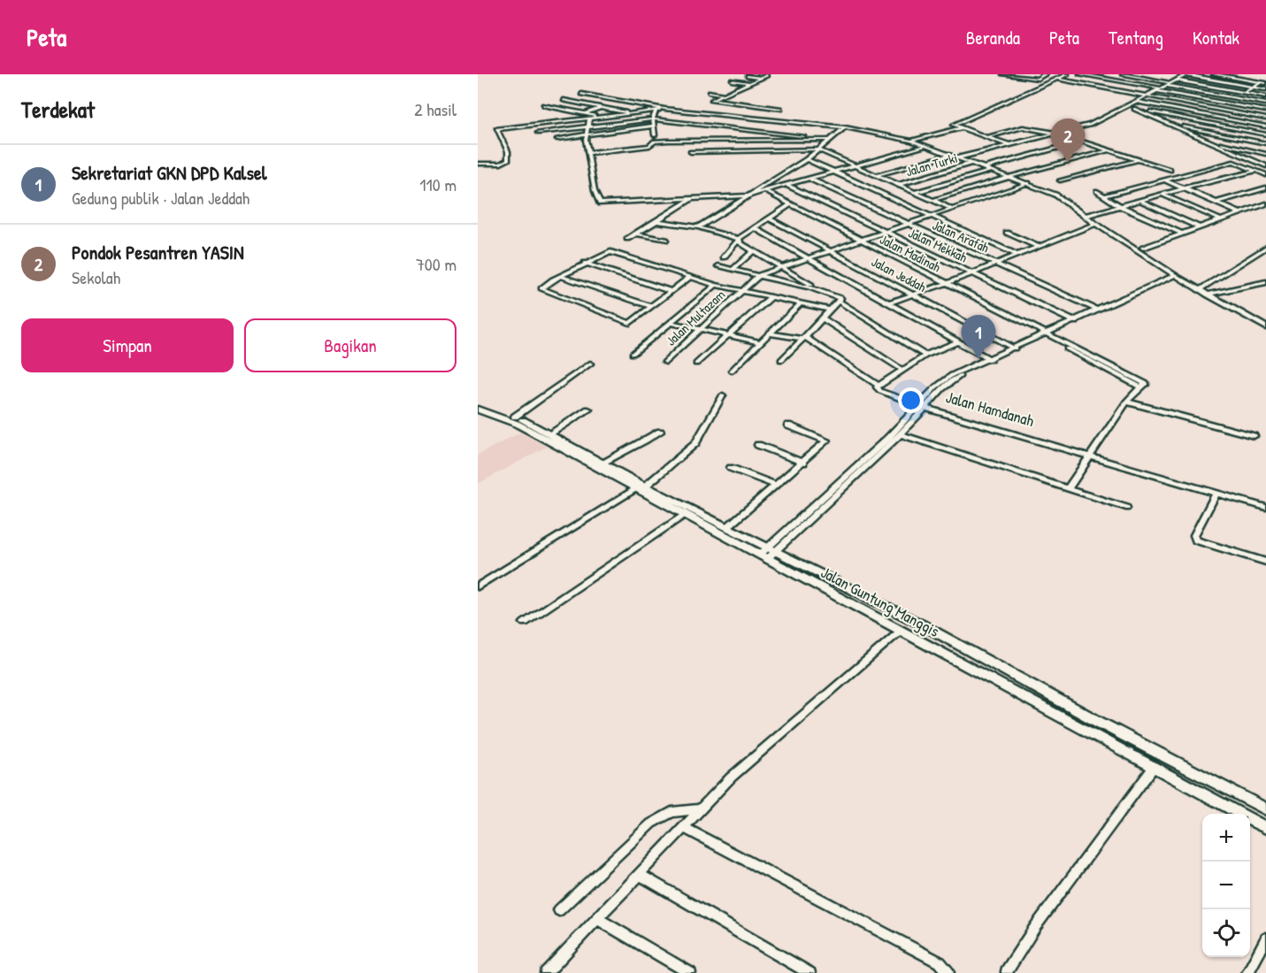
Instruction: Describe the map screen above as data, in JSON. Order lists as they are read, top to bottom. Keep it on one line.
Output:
{"streets":{"street":["Jalan Turki","Jalan Arafah","Jalan Mekkah","Jalan Madinah","Jalan Jeddah","Jalan Multazam","Jalan Hamdanah","Jalan Guntung Manggis"]},"crossings":[["Jalan Arafah","Jalan Multazam"],["Jalan Mekkah","Jalan Multazam"],["Jalan Madinah","Jalan Multazam"],["Jalan Jeddah","Jalan Multazam"]],"page":{"header":"Peta","nav":["Beranda","Peta","Tentang","Kontak"],"heading":["Terdekat","2 hasil"],"pins":["2","1"],"list":[{"mark":"1","name":"Sekretariat GKN DPD Kalsel","note":"Gedung publik · Jalan Jeddah","value":"110 m"},{"mark":"2","name":"Pondok Pesantren YASIN","note":"Sekolah","value":"700 m"}],"buttons":["Simpan","Bagikan"],"map_buttons":["+","−"]}}
